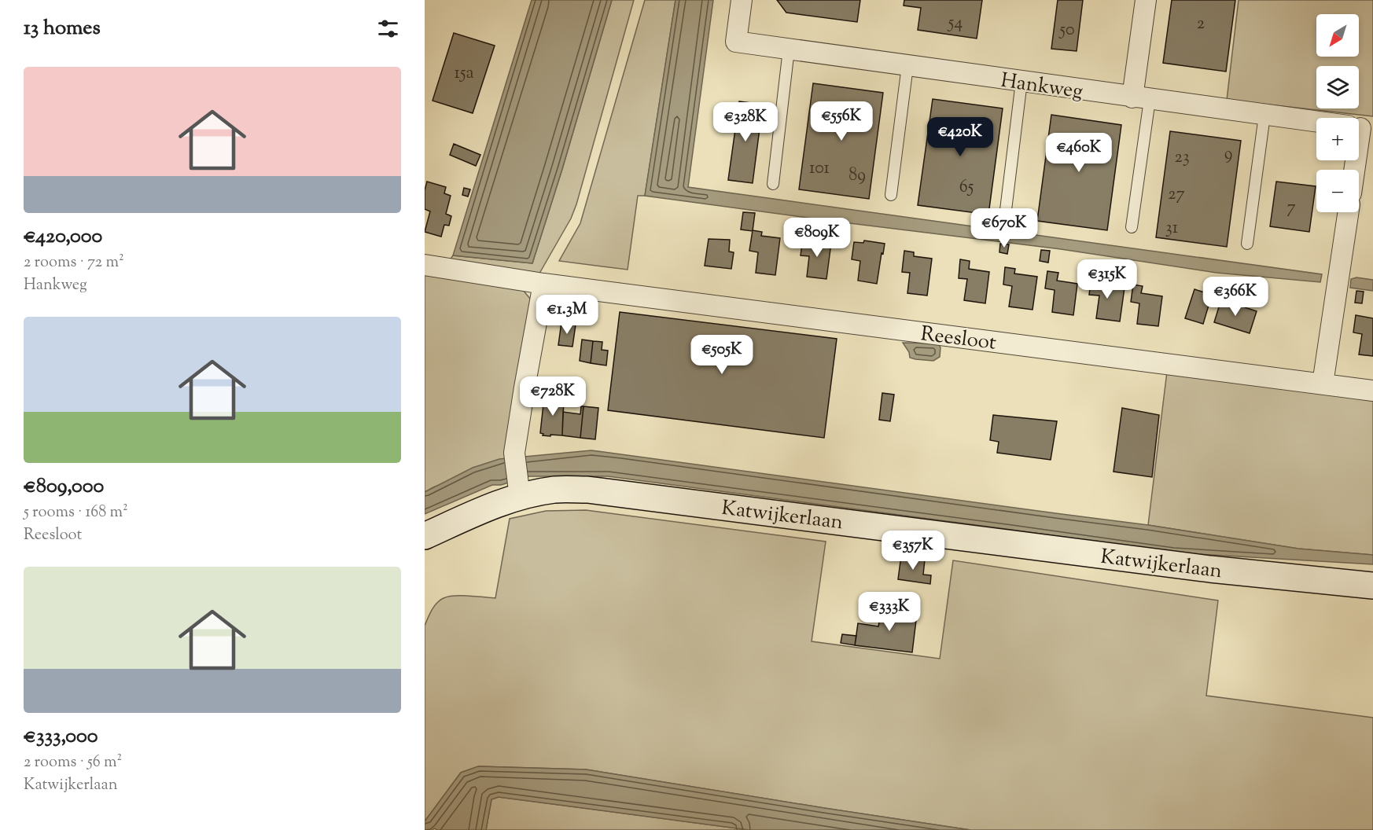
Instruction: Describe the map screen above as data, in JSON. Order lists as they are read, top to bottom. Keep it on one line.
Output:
{"streets":{"street":["Hankweg","Reesloot","Katwijkerlaan"]},"house_numbers":["54","2","50","15a","9","23","101","89","65","27","7","31"],"north":"bottom left","page":{"heading":"13 homes","map_buttons":["+","−"],"list":[{"name":"€420,000","note":"2 rooms · 72 m² · Hankweg"},{"name":"€809,000","note":"5 rooms · 168 m² · Reesloot"},{"name":"€333,000","note":"2 rooms · 56 m² · Katwijkerlaan"}],"price":["€556K","€328K","€420K","€460K","€670K","€809K","€315K","€366K","€1.3M","€505K","€728K","€357K","€333K"]}}
